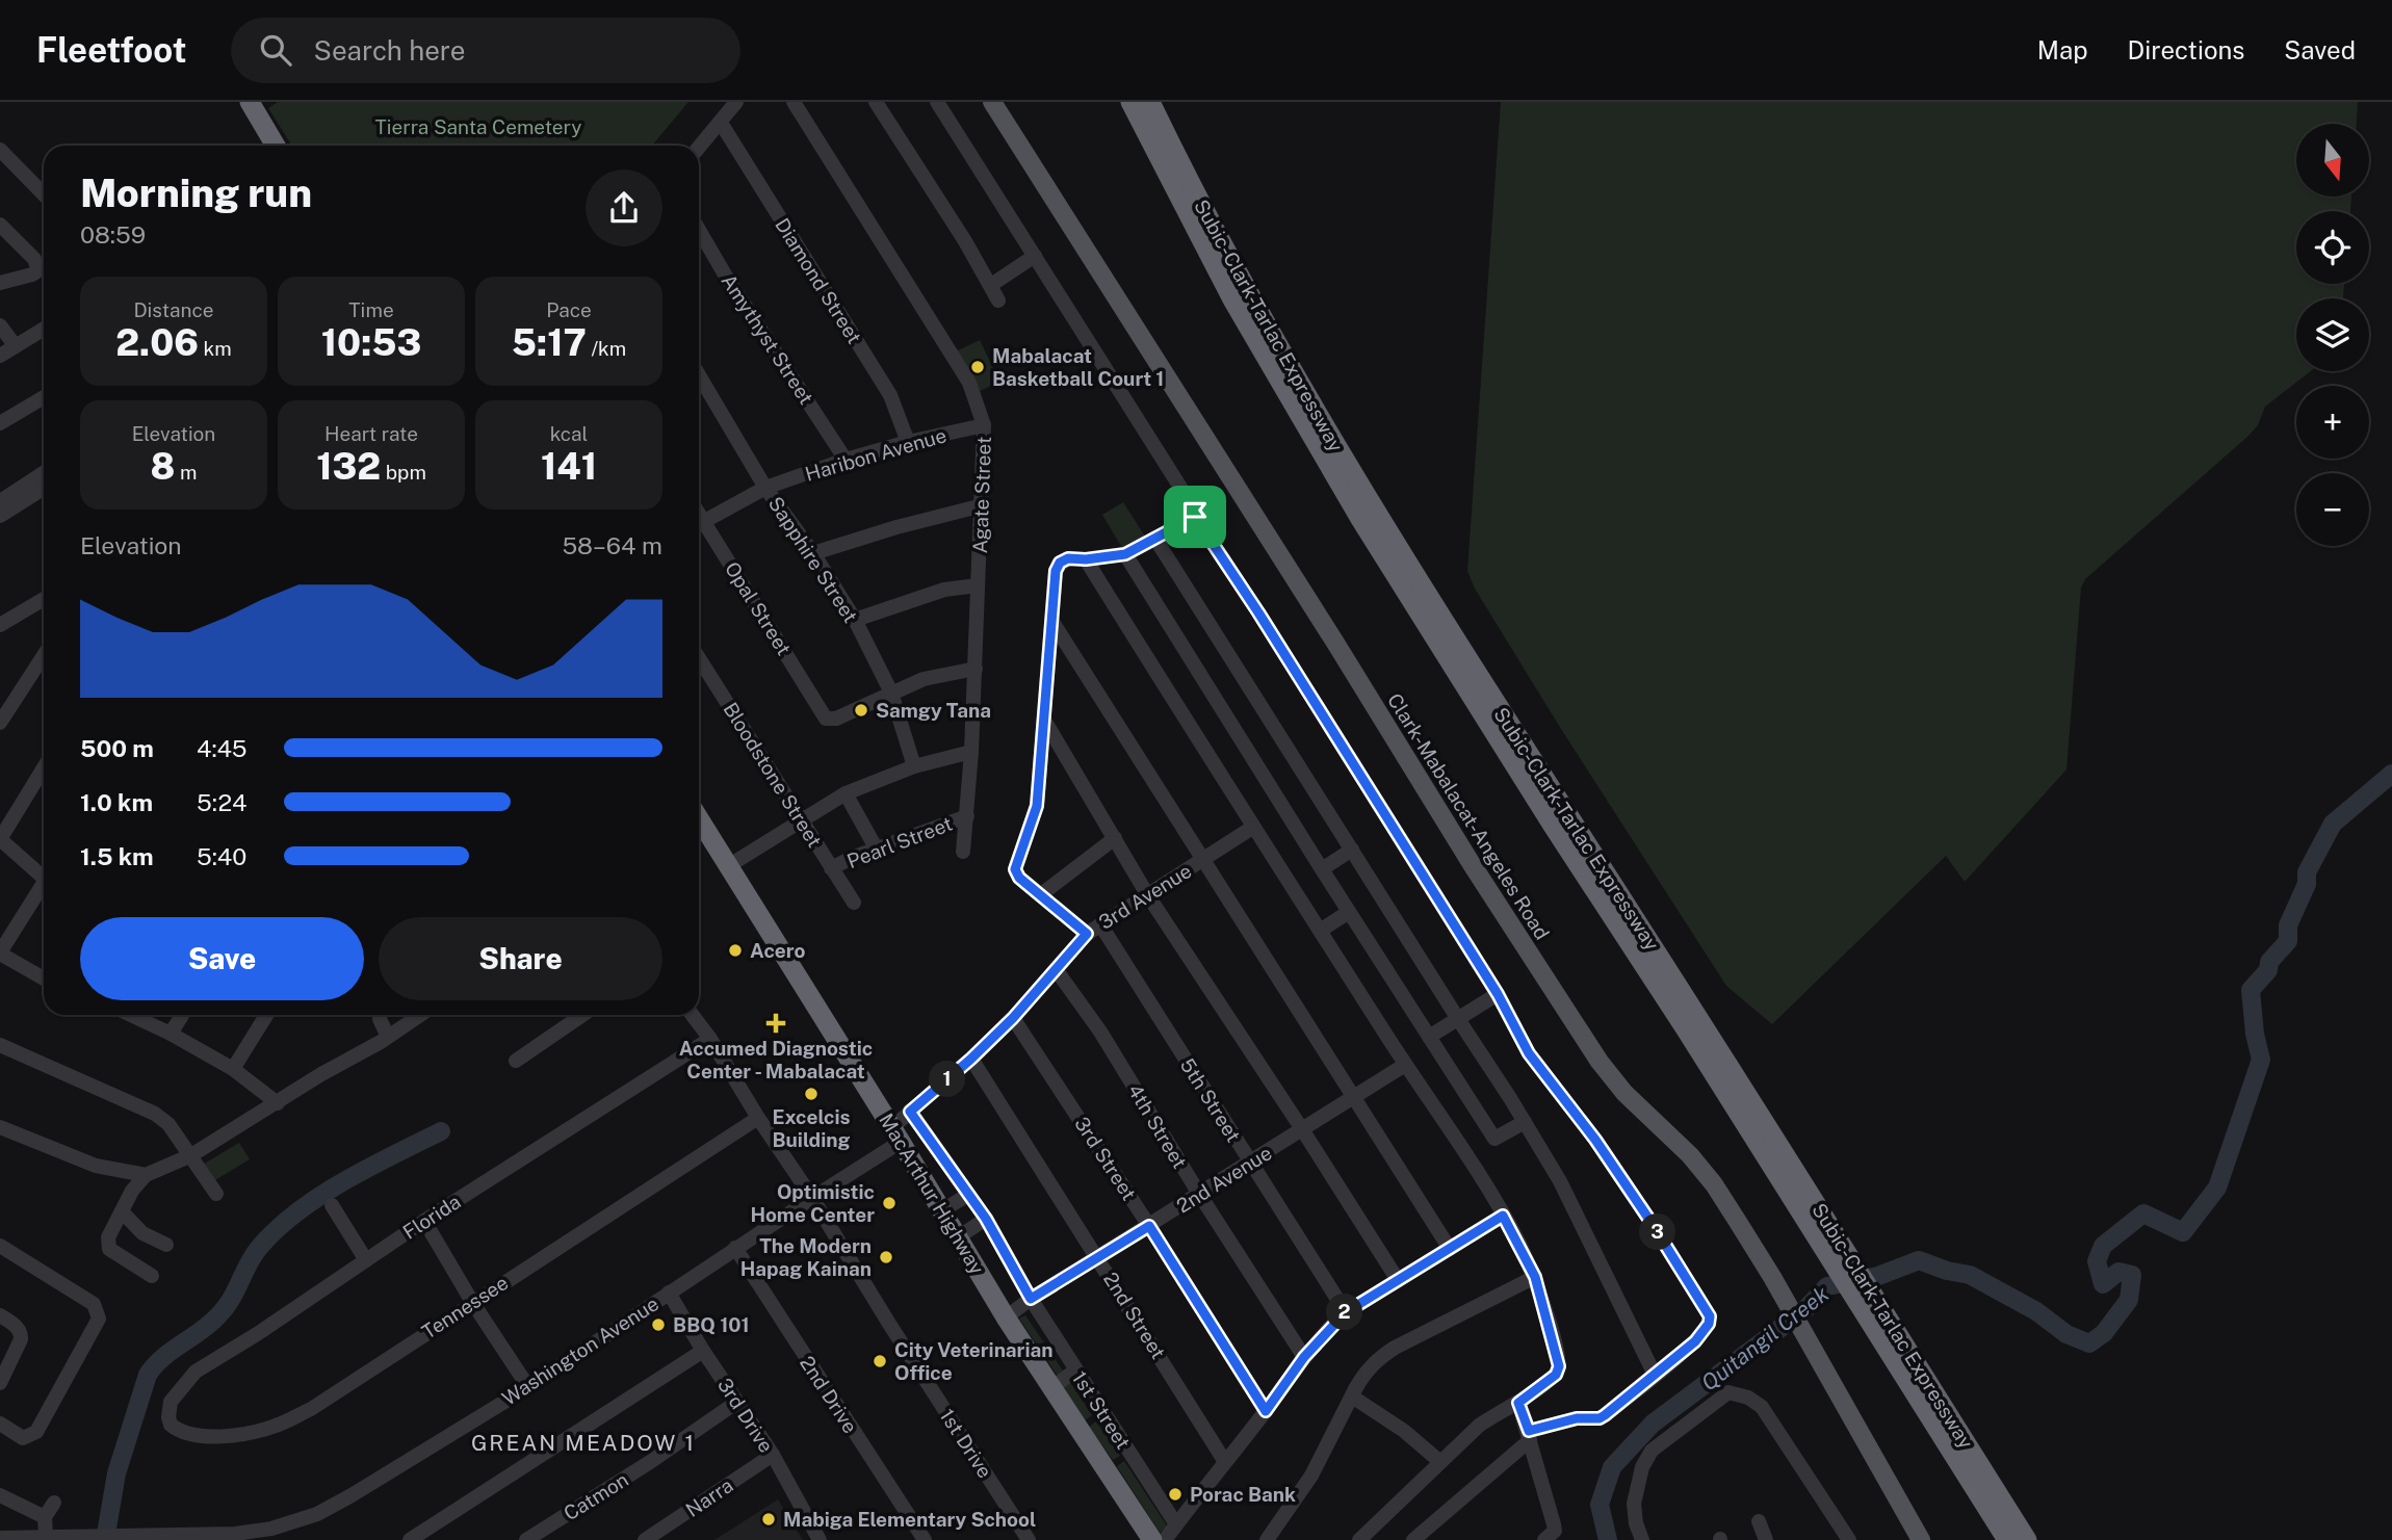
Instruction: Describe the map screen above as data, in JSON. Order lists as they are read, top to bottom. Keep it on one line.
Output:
{"streets":{"highway":["Subic-Clark-Tarlac Expressway","MacArthur Highway"],"main road":["Clark-Mabalacat-Angeles Road"],"street":["Diamond Street","Amythyst Street","Haribon Avenue","Agate Street","Sapphire Street","Opal Street","Bloodstone Street","Pearl Street","3rd Avenue","5th Street","4th Street","3rd Street","2nd Avenue","Florida","Tennessee","2nd Street","Washington Avenue","2nd Drive","1st Street","3rd Drive","1st Drive","Catmon","Narra"]},"crossings":[["Diamond Street","Haribon Avenue"],["Amythyst Street","Haribon Avenue"],["Haribon Avenue","Agate Street"],["Haribon Avenue","Sapphire Street"],["Agate Street","Pearl Street"],["Sapphire Street","Opal Street"],["Bloodstone Street","Pearl Street"],["3rd Avenue","5th Street"],["3rd Avenue","4th Street"],["3rd Avenue","3rd Street"],["3rd Avenue","MacArthur Highway"],["3rd Avenue","2nd Street"],["3rd Avenue","Washington Avenue"],["3rd Avenue","1st Street"],["5th Street","2nd Avenue"],["4th Street","2nd Avenue"],["3rd Street","2nd Avenue"],["2nd Avenue","MacArthur Highway"],["2nd Avenue","2nd Street"],["2nd Avenue","1st Street"],["MacArthur Highway","Washington Avenue"],["Florida","Tennessee"],["Florida","1st Drive"],["Tennessee","1st Drive"],["Washington Avenue","2nd Drive"],["Washington Avenue","3rd Drive"],["Washington Avenue","1st Drive"],["3rd Drive","Catmon"],["3rd Drive","Narra"]],"districts":["GREAN MEADOW 1"],"water":["Quitangil Creek"],"parks":["Tierra Santa Cemetery"],"places":{"other":["Mabalacat Basketball Court 1","Samgy Tana","Acero","Excelcis Building","Optimistic Home Center","The Modern Hapag Kainan","BBQ 101","City Veterinarian Office","Porac Bank","Mabiga Elementary School"],"health":["Accumed Diagnostic Center - Mabalacat"]},"north":"bottom","page":{"header":"Fleetfoot","search":"Search here","nav":["Map","Directions","Saved"],"map_buttons":["+","−"],"heading":["Morning run","08:59"],"stats":[["Distance","2.06 km"],["Time","10:53"],["Pace","5:17 /km"],["Elevation","8 m"],["Heart rate","132 bpm"],["kcal","141"]],"chart":["Elevation","58–64 m"],"list":[{"name":"500 m","note":"4:45"},{"name":"1.0 km","note":"5:24"},{"name":"1.5 km","note":"5:40"}],"buttons":["Save","Share"],"pins":["1","3","2"]}}
